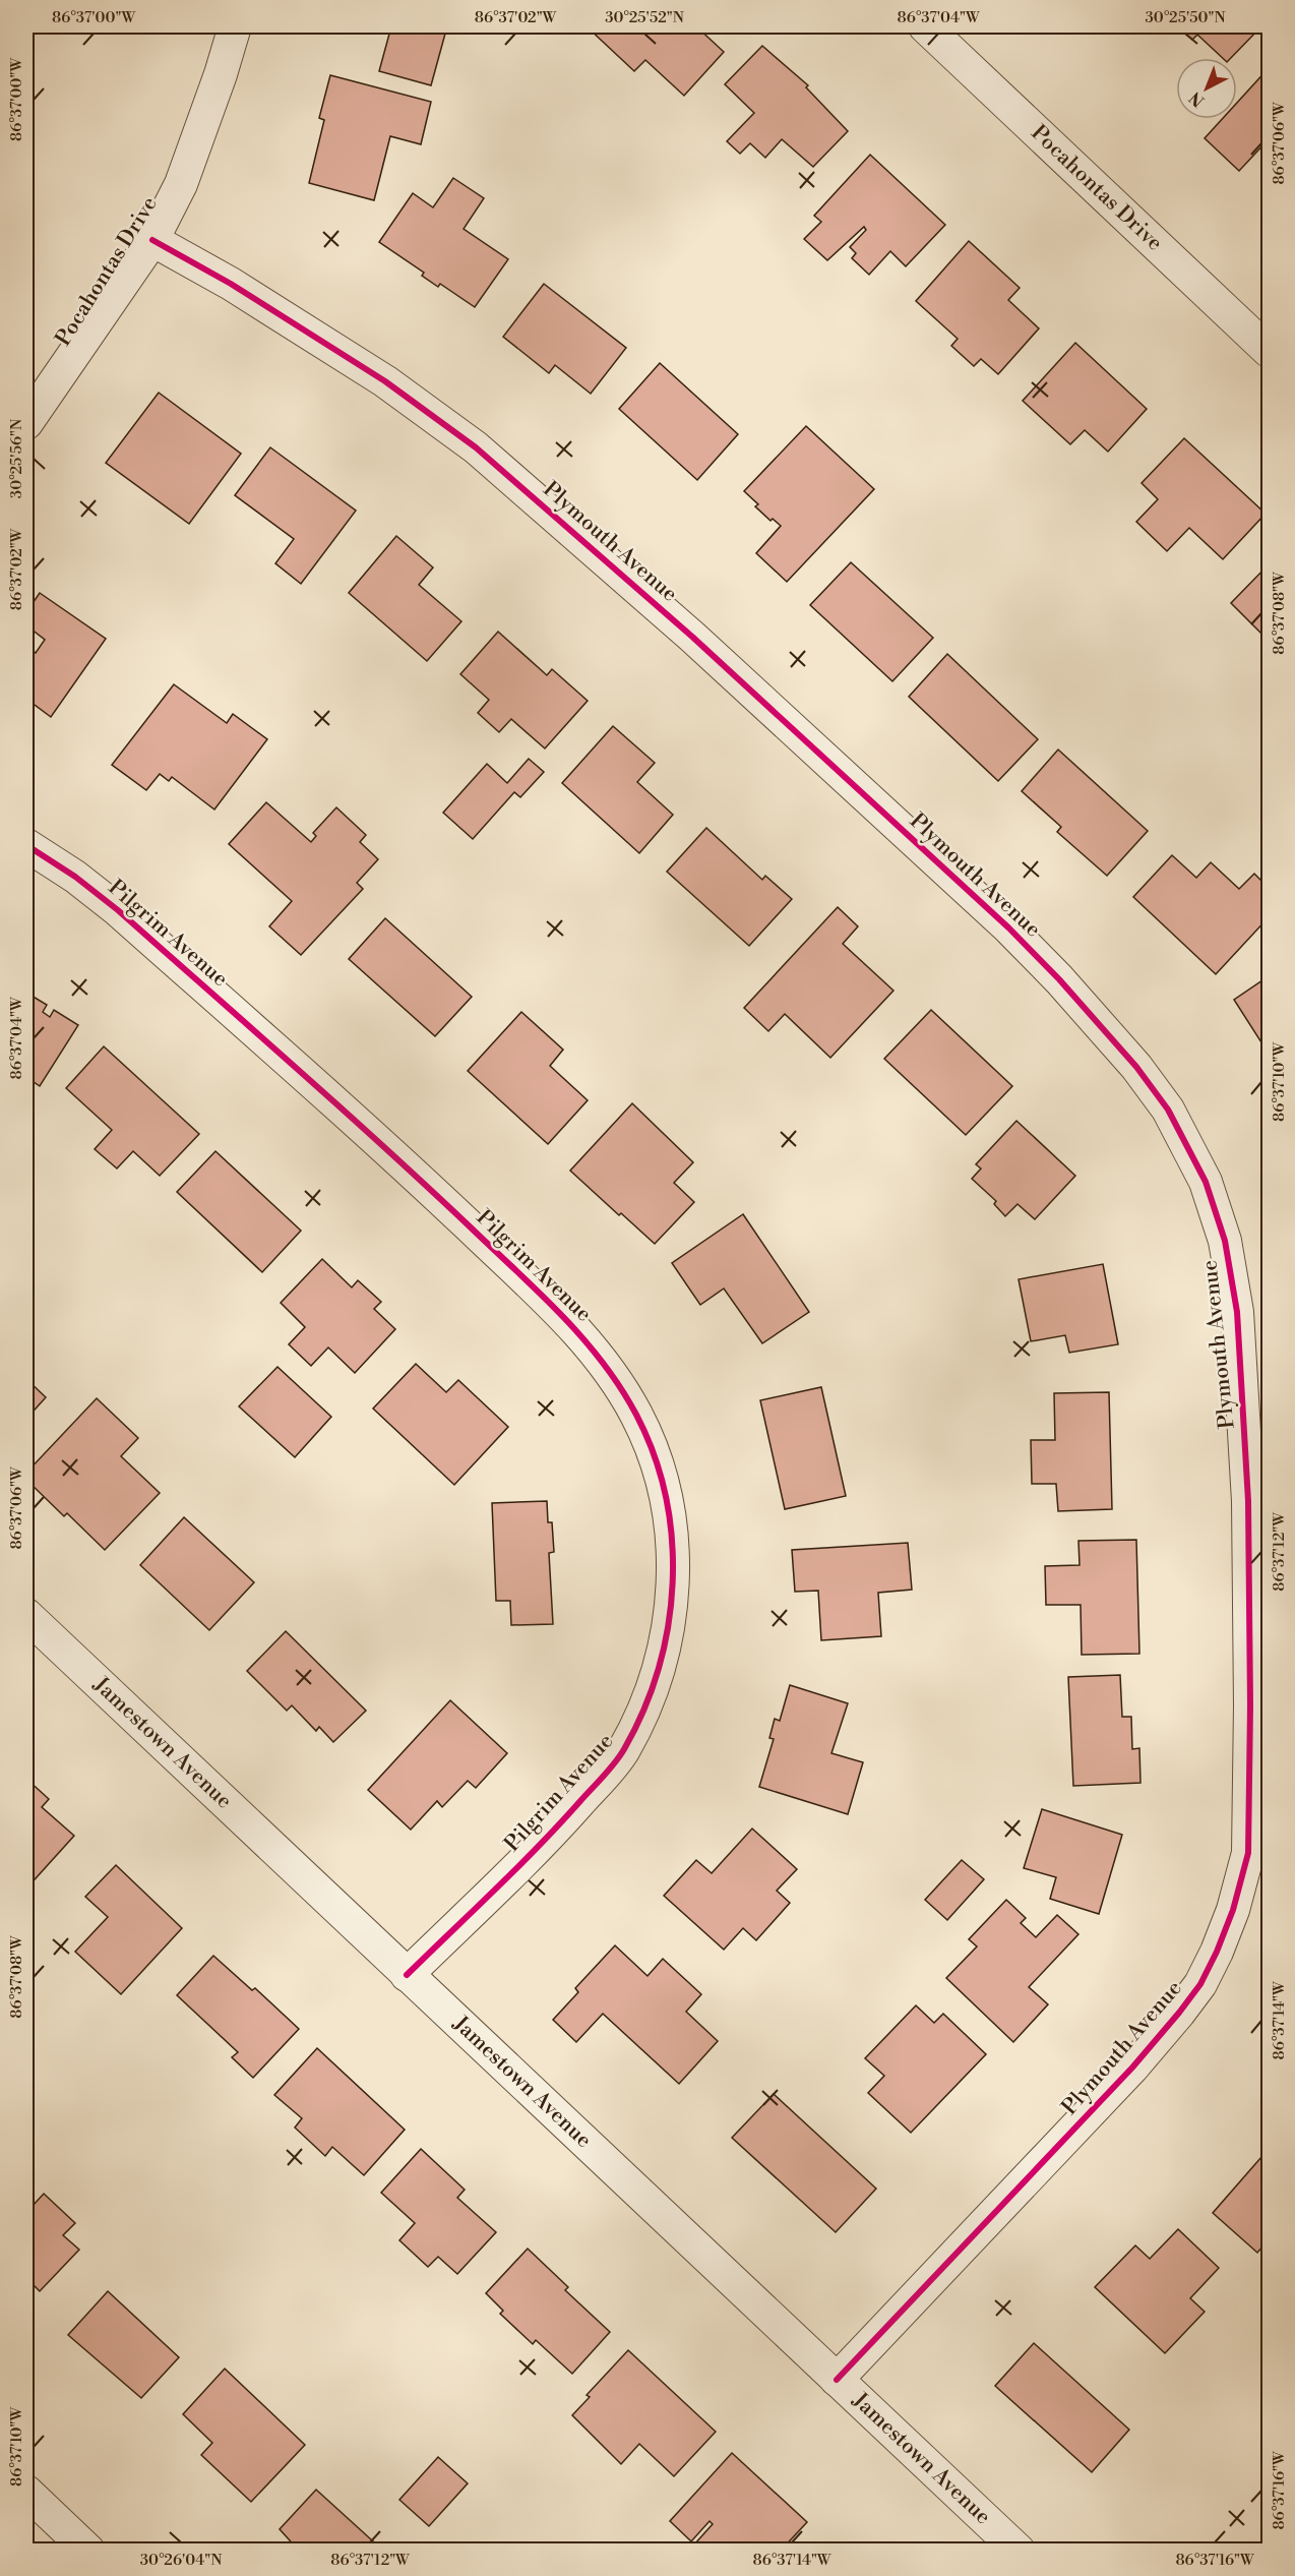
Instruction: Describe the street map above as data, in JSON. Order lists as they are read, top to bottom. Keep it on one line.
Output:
{"streets":{"street":["Pocahontas Drive","Plymouth Avenue","Pilgrim Avenue","Jamestown Avenue"]},"crossings":[["Pocahontas Drive","Plymouth Avenue"],["Plymouth Avenue","Jamestown Avenue"],["Pilgrim Avenue","Jamestown Avenue"]],"north":"bottom left","coordinates":["86°37'00\"W","86°37'02\"W","30°25'52\"N","86°37'04\"W","30°25'50\"N","86°37'06\"W","30°25'56\"N","86°37'08\"W","86°37'10\"W","86°37'12\"W","86°37'14\"W","86°37'16\"W","30°26'04\"N"]}
